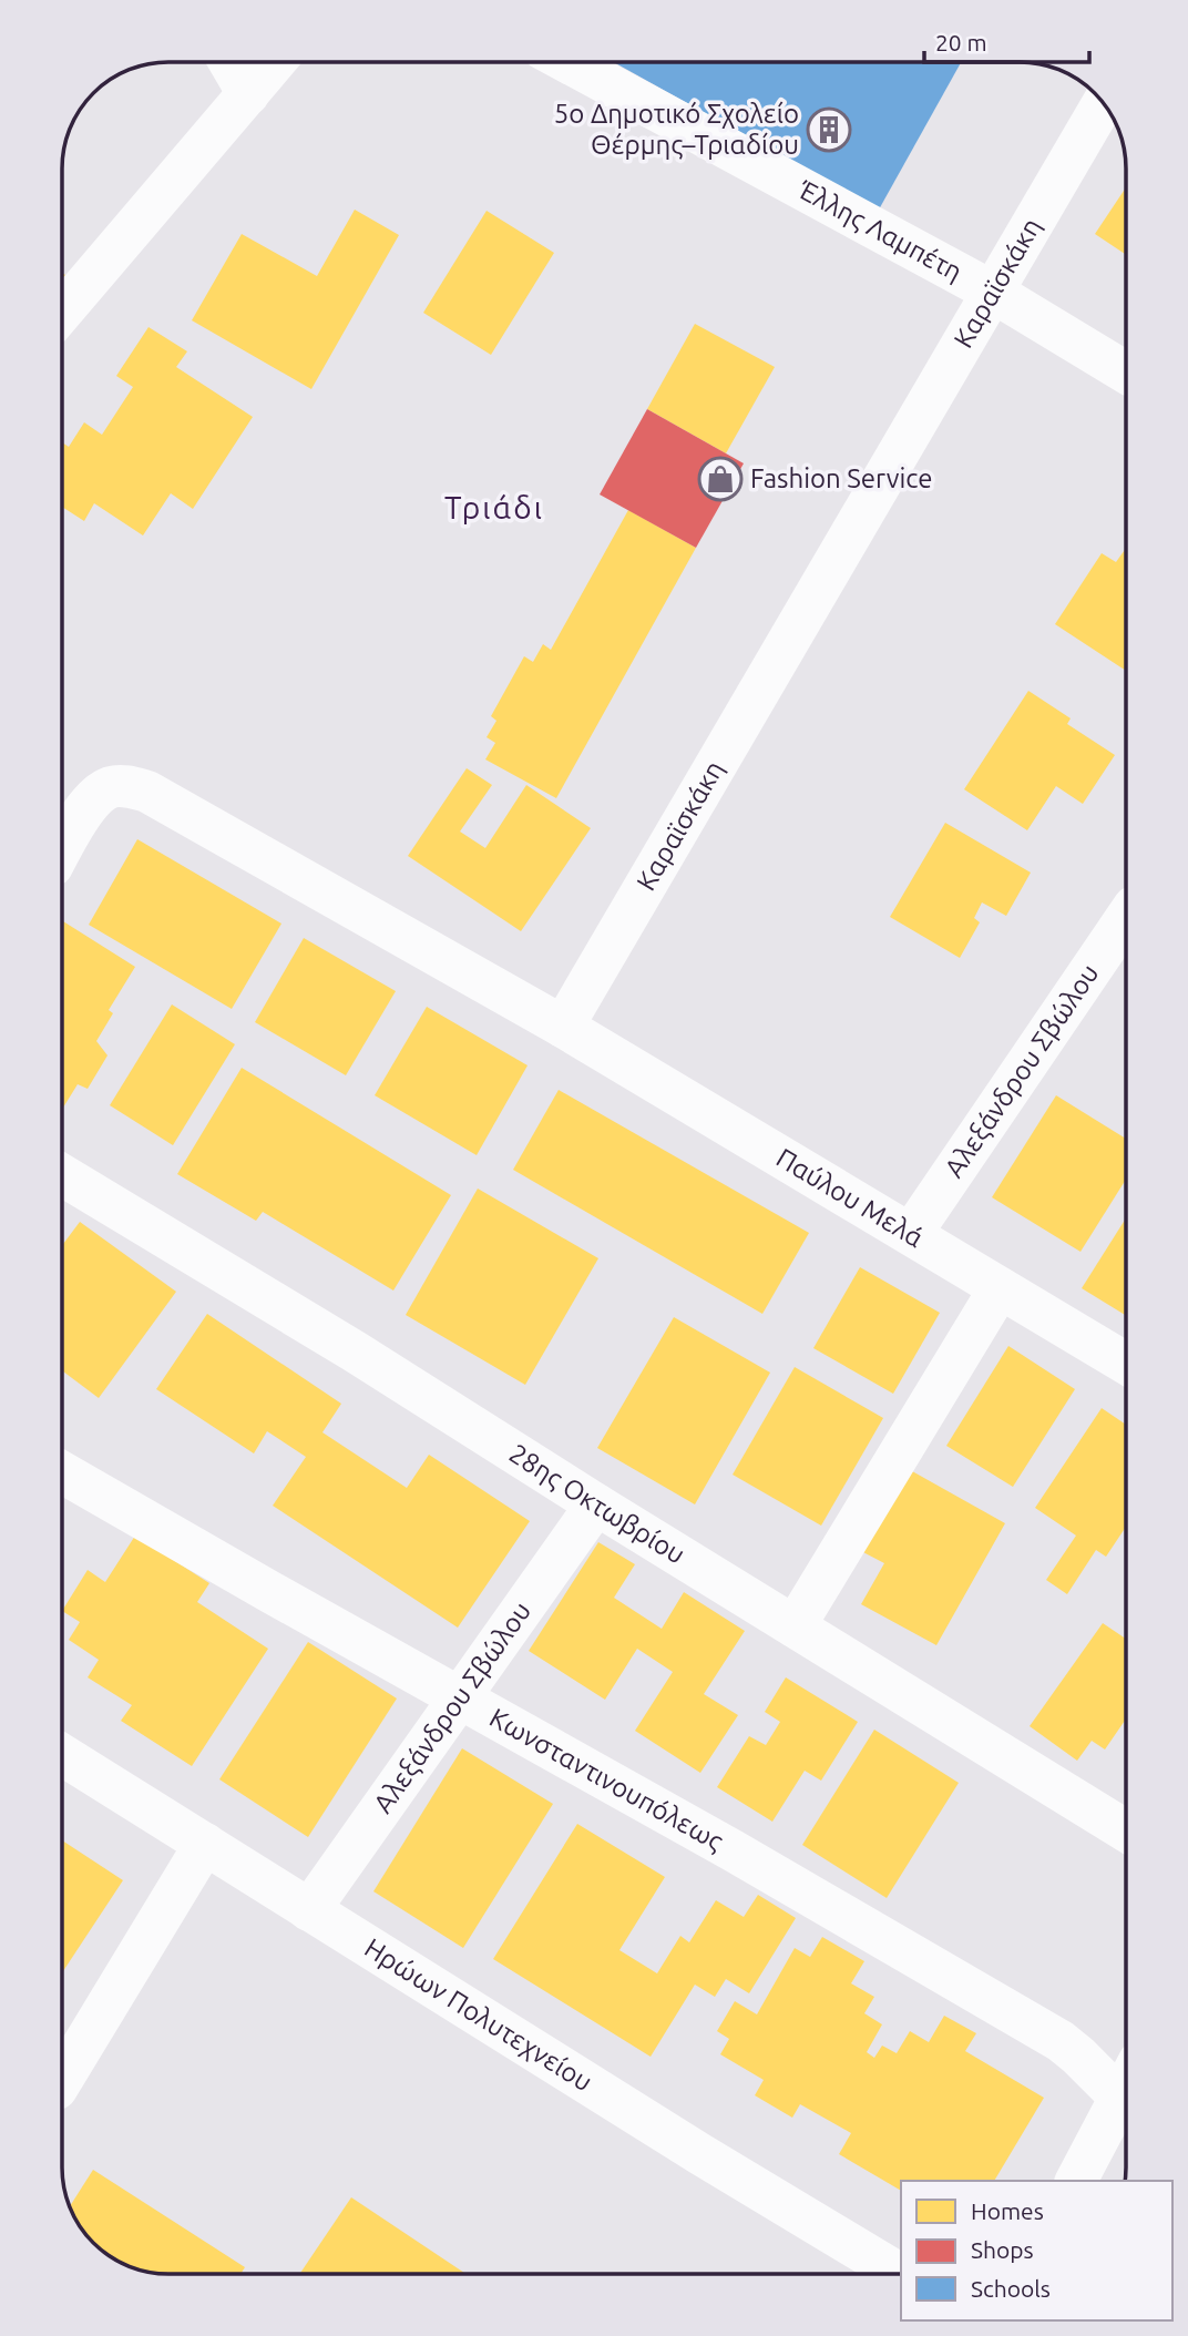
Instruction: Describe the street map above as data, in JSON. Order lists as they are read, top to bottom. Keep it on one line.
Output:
{"streets":{"street":["Έλλης Λαμπέτη","Καραϊσκάκη","Αλεξάνδρου Σβώλου","Παύλου Μελά","28ης Οκτωβρίου","Κωνσταντινουπόλεως","Ηρώων Πολυτεχνείου"]},"crossings":[["Έλλης Λαμπέτη","Καραϊσκάκη"],["Καραϊσκάκη","Παύλου Μελά"],["Αλεξάνδρου Σβώλου","Παύλου Μελά"],["Αλεξάνδρου Σβώλου","28ης Οκτωβρίου"],["Αλεξάνδρου Σβώλου","Κωνσταντινουπόλεως"],["Αλεξάνδρου Σβώλου","Ηρώων Πολυτεχνείου"]],"districts":["Τριάδι"],"places":{"building":["5ο Δημοτικό Σχολείο Θέρμης–Τριαδίου"],"shop":["Fashion Service"]},"legend":["Homes","Shops","Schools"],"scale_bar":"20 m"}
